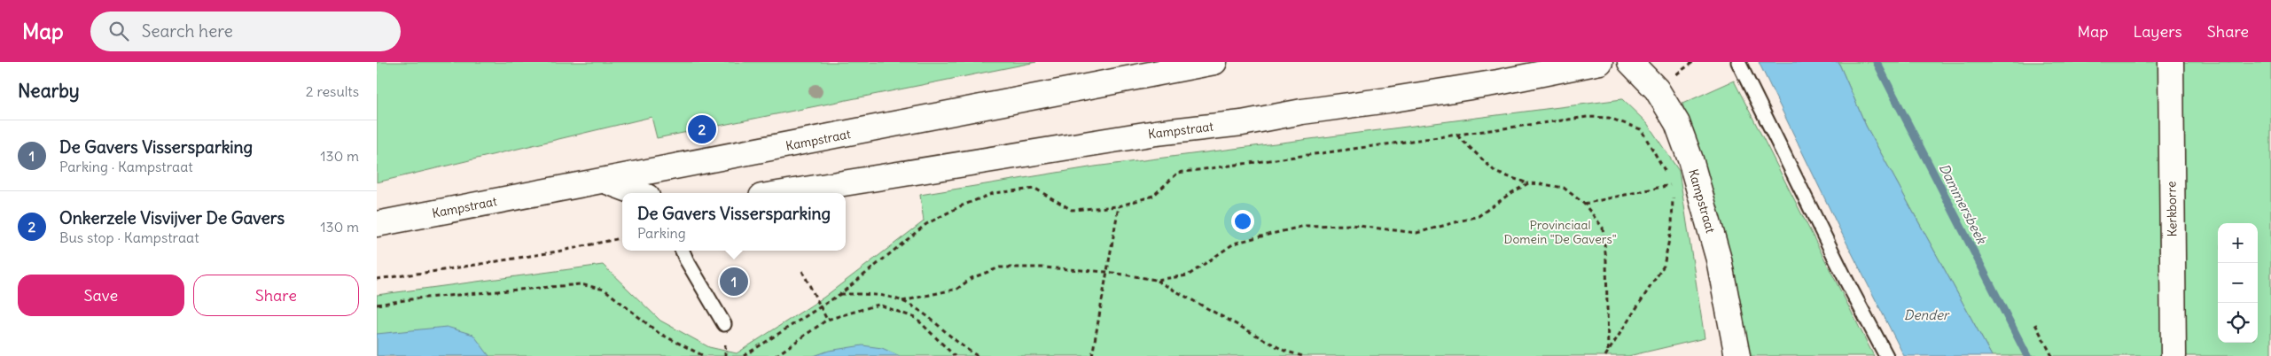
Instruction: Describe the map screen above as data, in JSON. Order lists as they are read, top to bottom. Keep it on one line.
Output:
{"streets":{"street":["Kampstraat","Kerkborre"]},"water":["Dammersbeek","Dender"],"parks":["Provinciaal Domein \"De Gavers\""],"page":{"header":"Map","search":"Search here","nav":["Map","Layers","Share"],"heading":["Nearby","2 results"],"pins":["2","1"],"list":[{"mark":"1","name":"De Gavers Vissersparking","note":"Parking · Kampstraat","value":"130 m"},{"mark":"2","name":"Onkerzele Visvijver De Gavers","note":"Bus stop · Kampstraat","value":"130 m"}],"popup":["De Gavers Vissersparking","Parking"],"map_buttons":["+","−"],"buttons":["Save","Share"]}}
